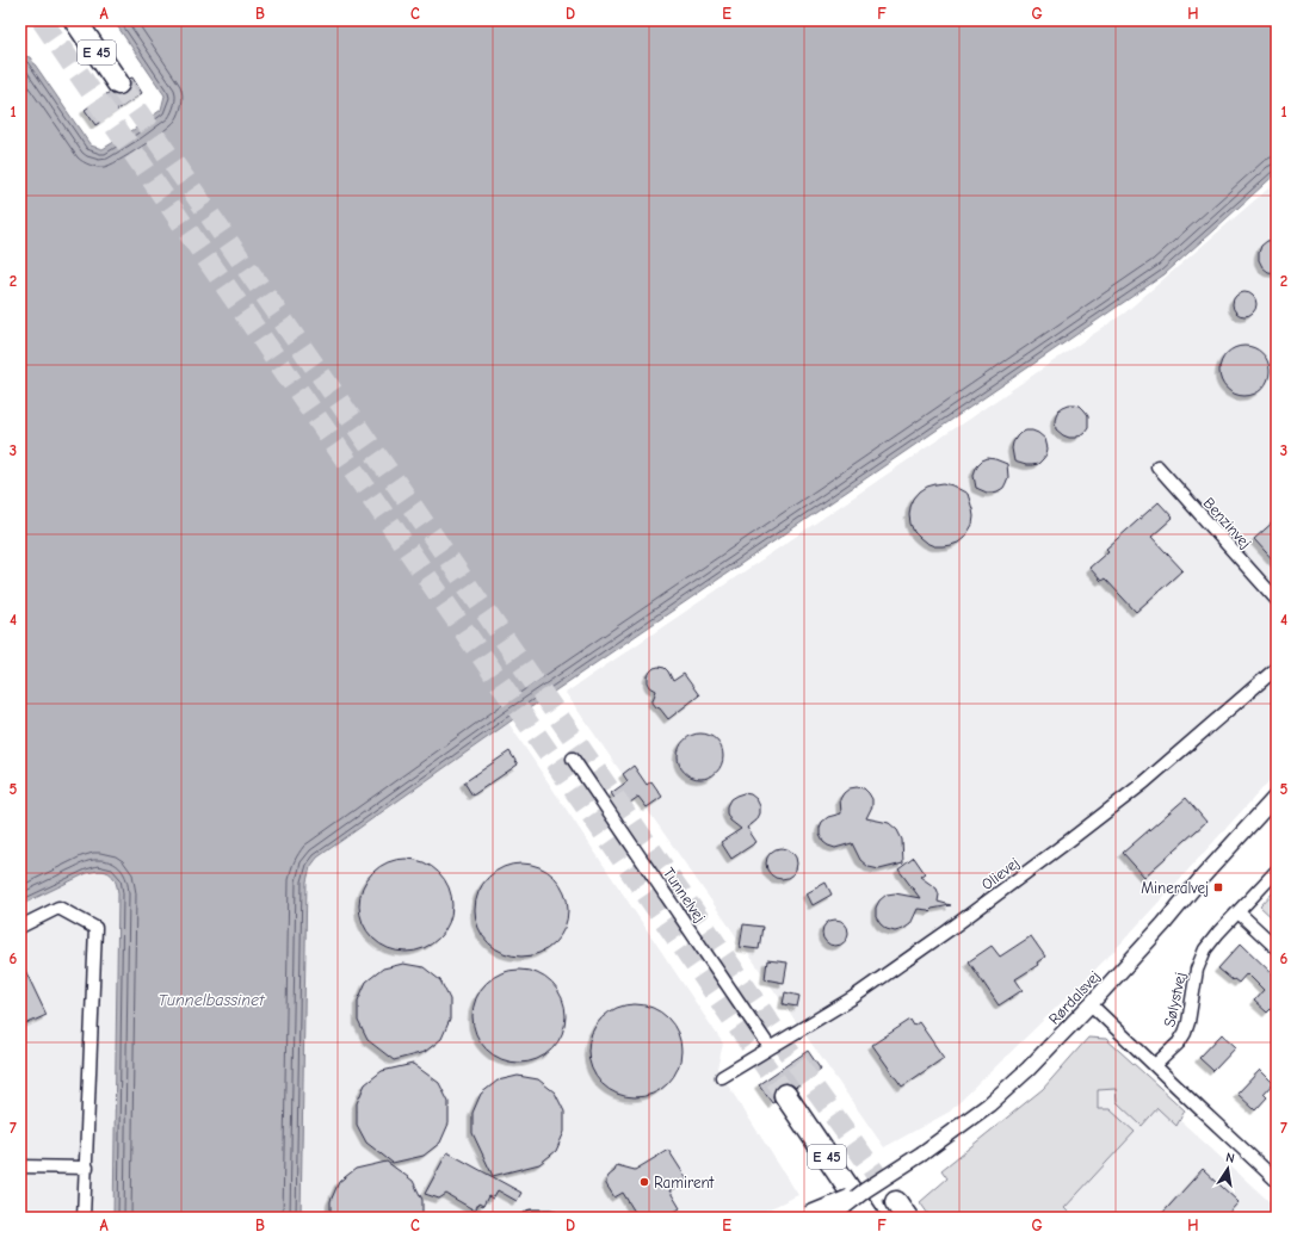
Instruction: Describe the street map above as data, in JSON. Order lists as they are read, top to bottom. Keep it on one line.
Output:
{"streets":{"highway":["E 45"],"street":["Benzinvej","Olievej","Tunnelvej","Rørdalsvej","Sølystvej"]},"crossings":[["Olievej","Tunnelvej"]],"water":["Tunnelbassinet"],"places":{"transit":["Mineralvej"],"other":["Ramirent"]},"north":"top","grid":{"columns":["A","B","C","D","E","F","G","H"],"rows":["1","2","3","4","5","6","7"]}}
